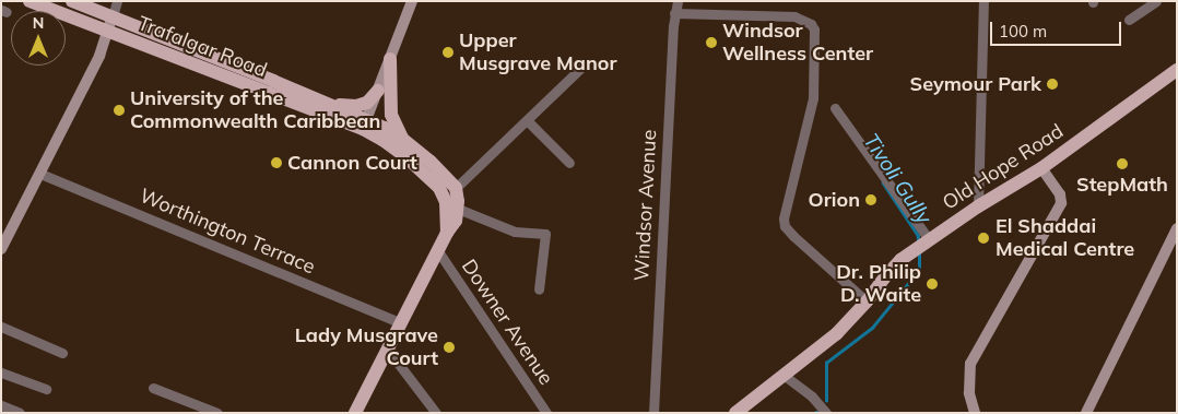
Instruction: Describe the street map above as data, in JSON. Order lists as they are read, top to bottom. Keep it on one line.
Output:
{"streets":{"main road":["Trafalgar Road","Old Hope Road"],"street":["Windsor Avenue","Worthington Terrace","Downer Avenue"]},"water":["Tivoli Gully"],"places":["Windsor Wellness Center","Upper Musgrave Manor","Seymour Park","University of the Commonwealth Caribbean","Cannon Court","StepMath","Orion","El Shaddai Medical Centre","Dr. Philip D. Waite","Lady Musgrave Court"],"scale_bar":"100 m","north":"top"}
